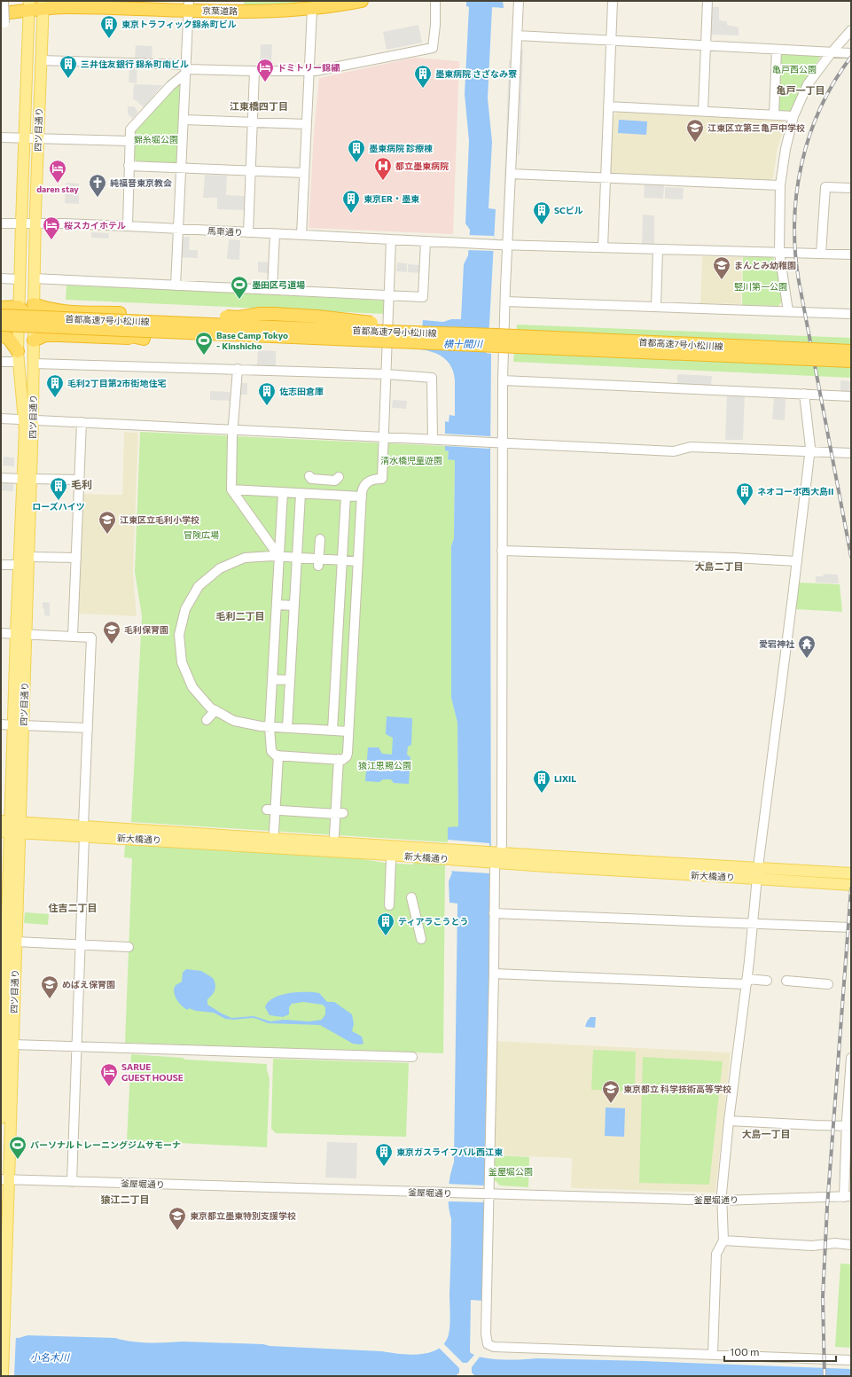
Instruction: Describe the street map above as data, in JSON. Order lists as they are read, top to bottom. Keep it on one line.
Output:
{"streets":{"highway":["京葉道路","首都高速7号小松川線"],"main road":["四ツ目通り","新大橋通り"],"street":["馬車通り","釜屋堀通り"]},"crossings":[["京葉道路","四ツ目通り"],["四ツ目通り","馬車通り"],["四ツ目通り","新大橋通り"],["四ツ目通り","釜屋堀通り"]],"districts":["亀戸一丁目","江東橋四丁目","毛利","大島二丁目","毛利二丁目","住吉二丁目","大島一丁目","猿江二丁目"],"water":["横十間川","小名木川"],"parks":["亀戸西公園","錦糸堀公園","竪川第一公園","清水橋児童遊園","冒険広場","猿江恩賜公園","釜屋堀公園"],"places":{"building":["東京トラフィック錦糸町ビル","三井住友銀行 錦糸町南ビル","墨東病院 さざなみ寮","墨東病院 診療棟","東京ER・墨東","SCビル","毛利2丁目第2市街地住宅","佐志田倉庫","ローズハイツ","ネオコーポ西大島II","LIXIL","ティアラこうとう","東京ガスライフバル西江東"],"hotel":["ドミトリー錦繍","daren stay","桜スカイホテル","SARUE GUEST HOUSE"],"school or university":["江東区立第三亀戸中学校","まんとみ幼稚園","江東区立毛利小学校","毛利保育園","めばえ保育園","東京都立 科学技術高等学校","東京都立墨東特別支援学校"],"hospital":["都立墨東病院"],"church":["純福音東京教会"],"sports":["墨田区弓道場","Base Camp Tokyo - Kinshicho","パーソナルトレーニングジムサモーナ"],"temple":["愛宕神社"]},"scale_bar":"100 m"}
